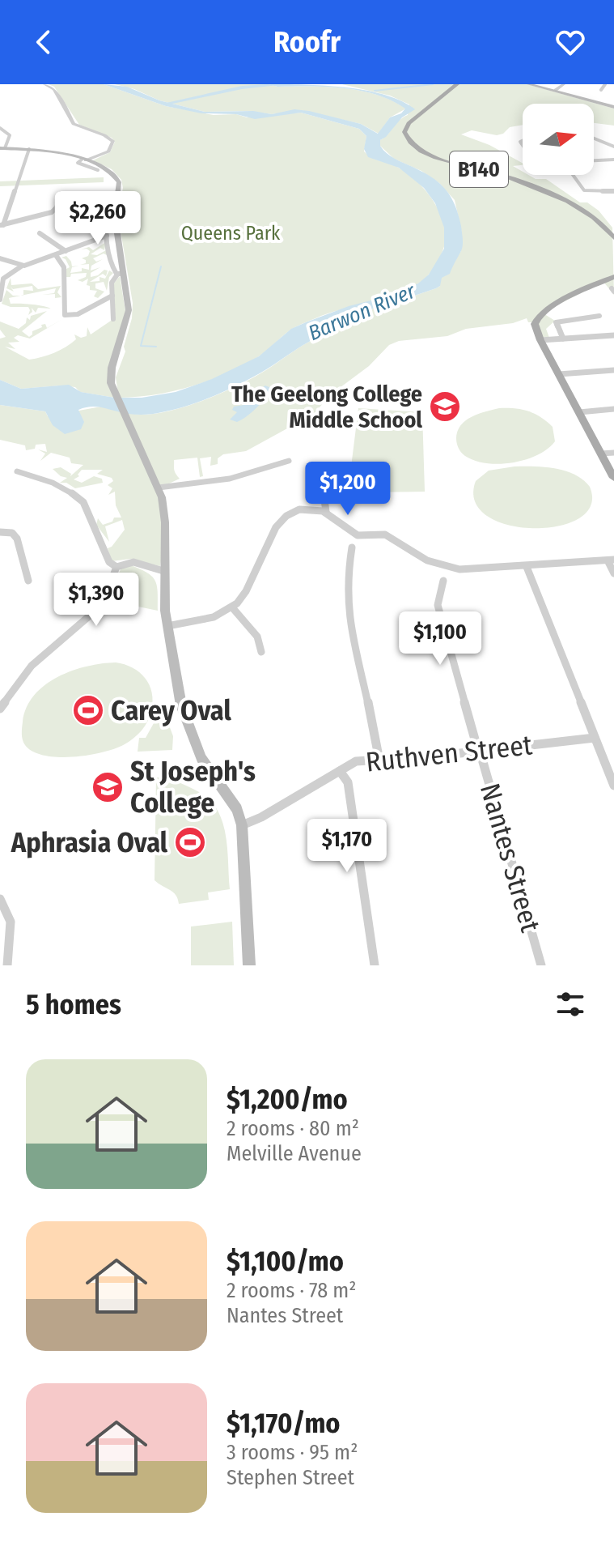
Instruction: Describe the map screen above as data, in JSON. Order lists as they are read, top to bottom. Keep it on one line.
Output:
{"streets":{"main road":["B140"],"street":["Ruthven Street","Nantes Street"]},"crossings":[["Ruthven Street","Nantes Street"]],"water":["Barwon River"],"parks":["Queens Park"],"places":{"school or university":["The Geelong College Middle School","St Joseph's College"],"sports":["Carey Oval","Aphrasia Oval"]},"north":"right","page":{"header":"Roofr","price":["$2,260","$1,200","$1,390","$1,100","$1,170"],"heading":"5 homes","list":[{"name":"$1,200/mo","note":"2 rooms · 80 m² · Melville Avenue"},{"name":"$1,100/mo","note":"2 rooms · 78 m² · Nantes Street"},{"name":"$1,170/mo","note":"3 rooms · 95 m² · Stephen Street"}]}}
